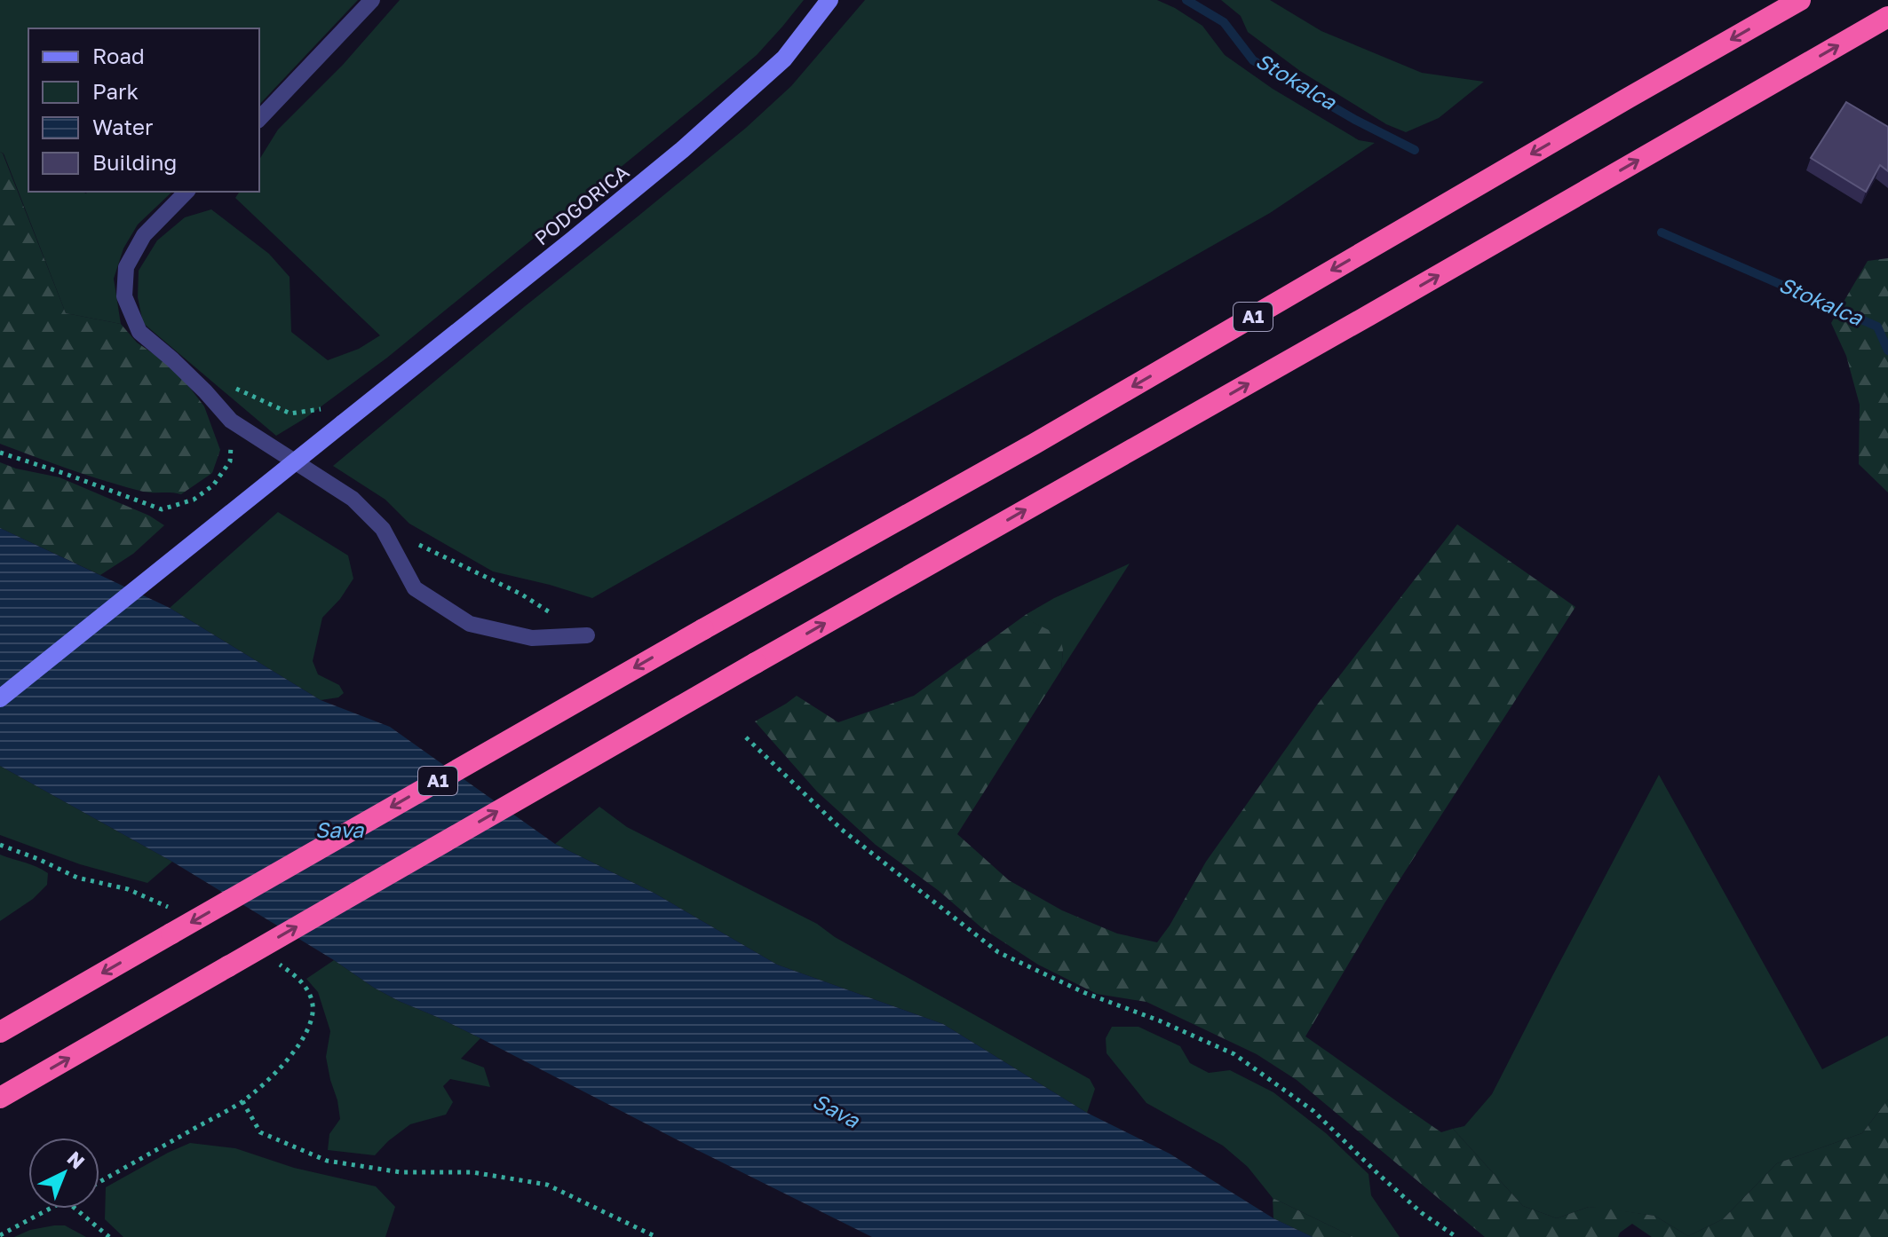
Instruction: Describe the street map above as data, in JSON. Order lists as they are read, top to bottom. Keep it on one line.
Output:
{"streets":{"highway":["A1"],"main road":["PODGORICA"]},"water":["Stokalca","Sava"],"legend":["Road","Park","Water","Building"],"north":"top right"}
